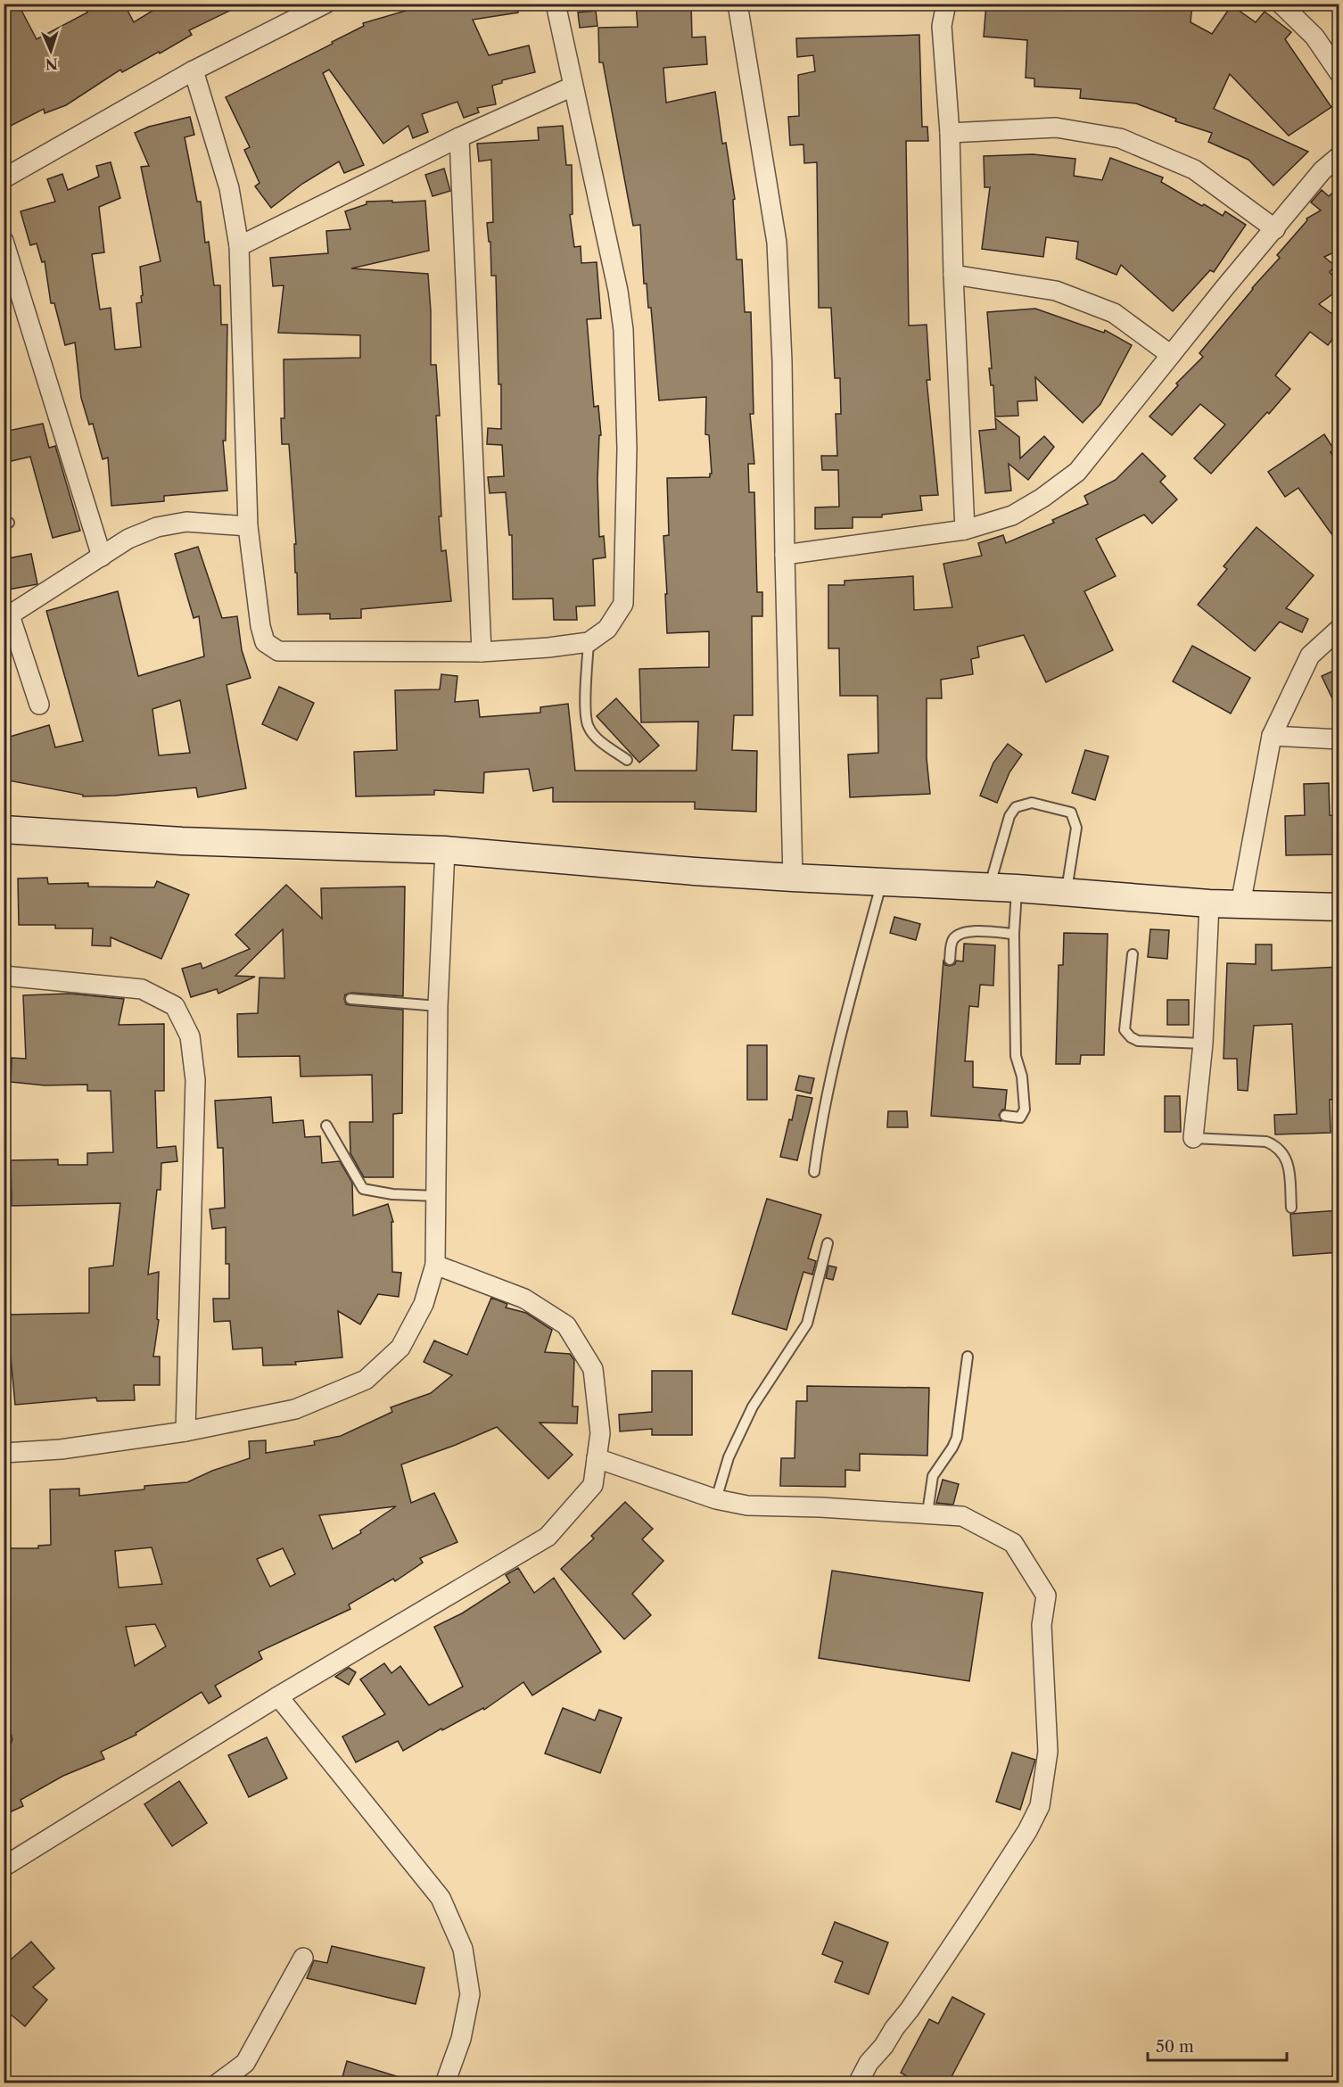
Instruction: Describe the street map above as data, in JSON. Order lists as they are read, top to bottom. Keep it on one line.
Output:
{"scale_bar":"50 m","north":"bottom"}
